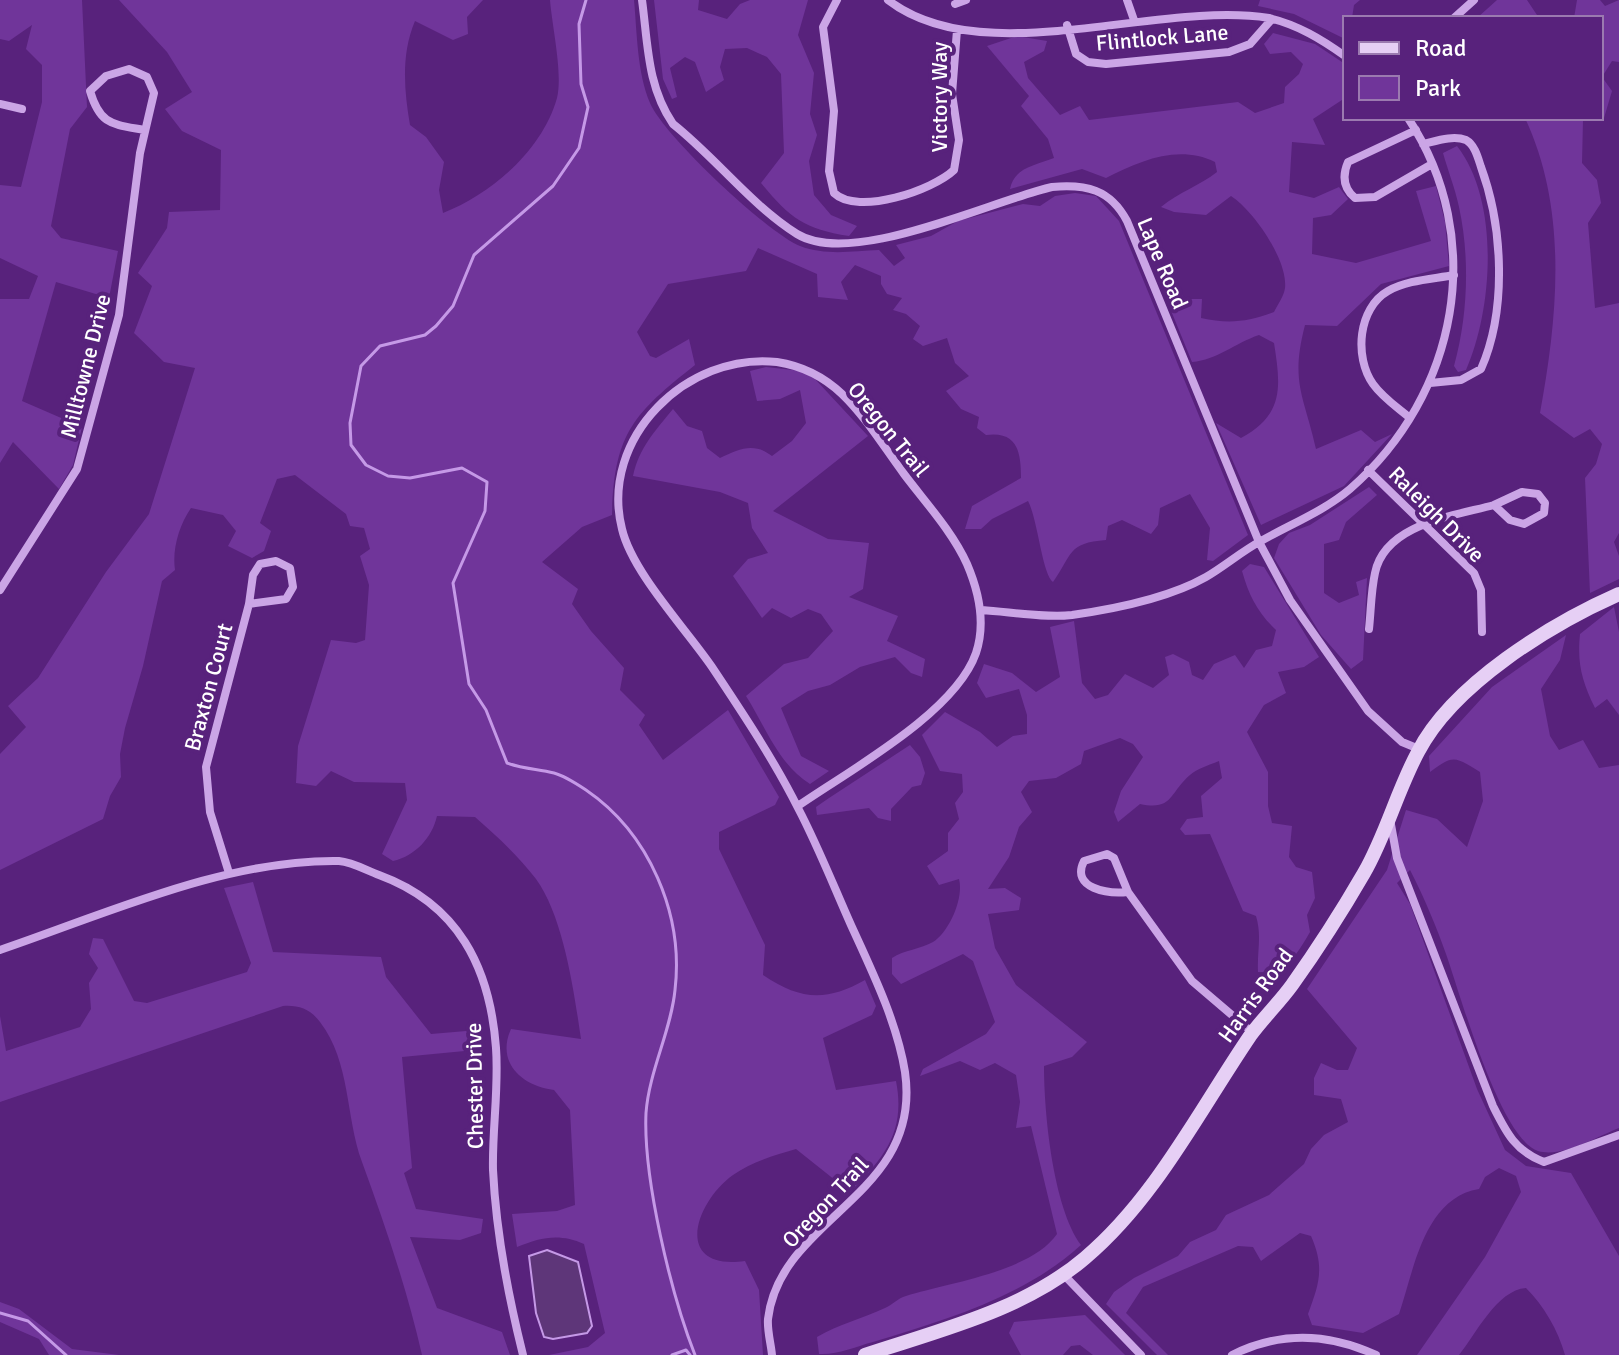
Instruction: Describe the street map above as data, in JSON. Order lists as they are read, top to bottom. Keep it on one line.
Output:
{"streets":{"street":["Flintlock Lane","Victory Way","Lape Road","Milltowne Drive","Oregon Trail","Raleigh Drive","Braxton Court","Harris Road","Chester Drive"]},"crossings":[["Lape Road","Harris Road"],["Braxton Court","Chester Drive"]],"legend":["Road","Park"]}
